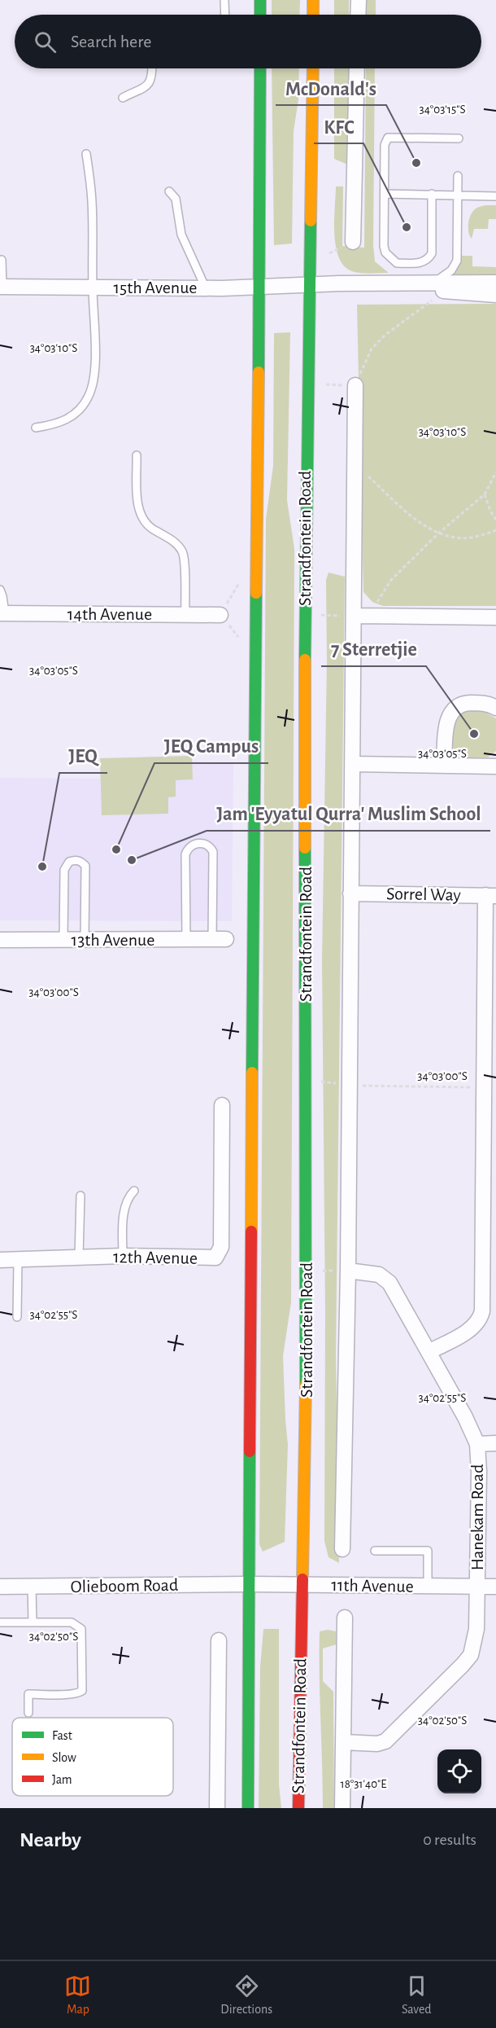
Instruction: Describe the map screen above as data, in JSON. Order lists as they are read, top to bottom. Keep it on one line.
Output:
{"streets":{"main road":["Strandfontein Road"],"street":["15th Avenue","14th Avenue","Sorrel Way","13th Avenue","12th Avenue","Hanekam Road","Olieboom Road","11th Avenue"]},"crossings":[["15th Avenue","Strandfontein Road"],["Strandfontein Road","11th Avenue"],["Hanekam Road","11th Avenue"],["Olieboom Road","11th Avenue"]],"places":["McDonald's","KFC","7 Sterretjie","JEQ Campus","Jam 'Eyyatul Qurra' Muslim School","JEQ"],"legend":["Fast","Slow","Jam"],"page":{"search":"Search here","heading":["Nearby","0 results"],"nav":["Map","Directions","Saved"]},"coordinates":["34°03'15\"S","34°03'10\"S","34°03'05\"S","34°03'00\"S","34°02'55\"S","34°02'50\"S","18°31'40\"E"]}
